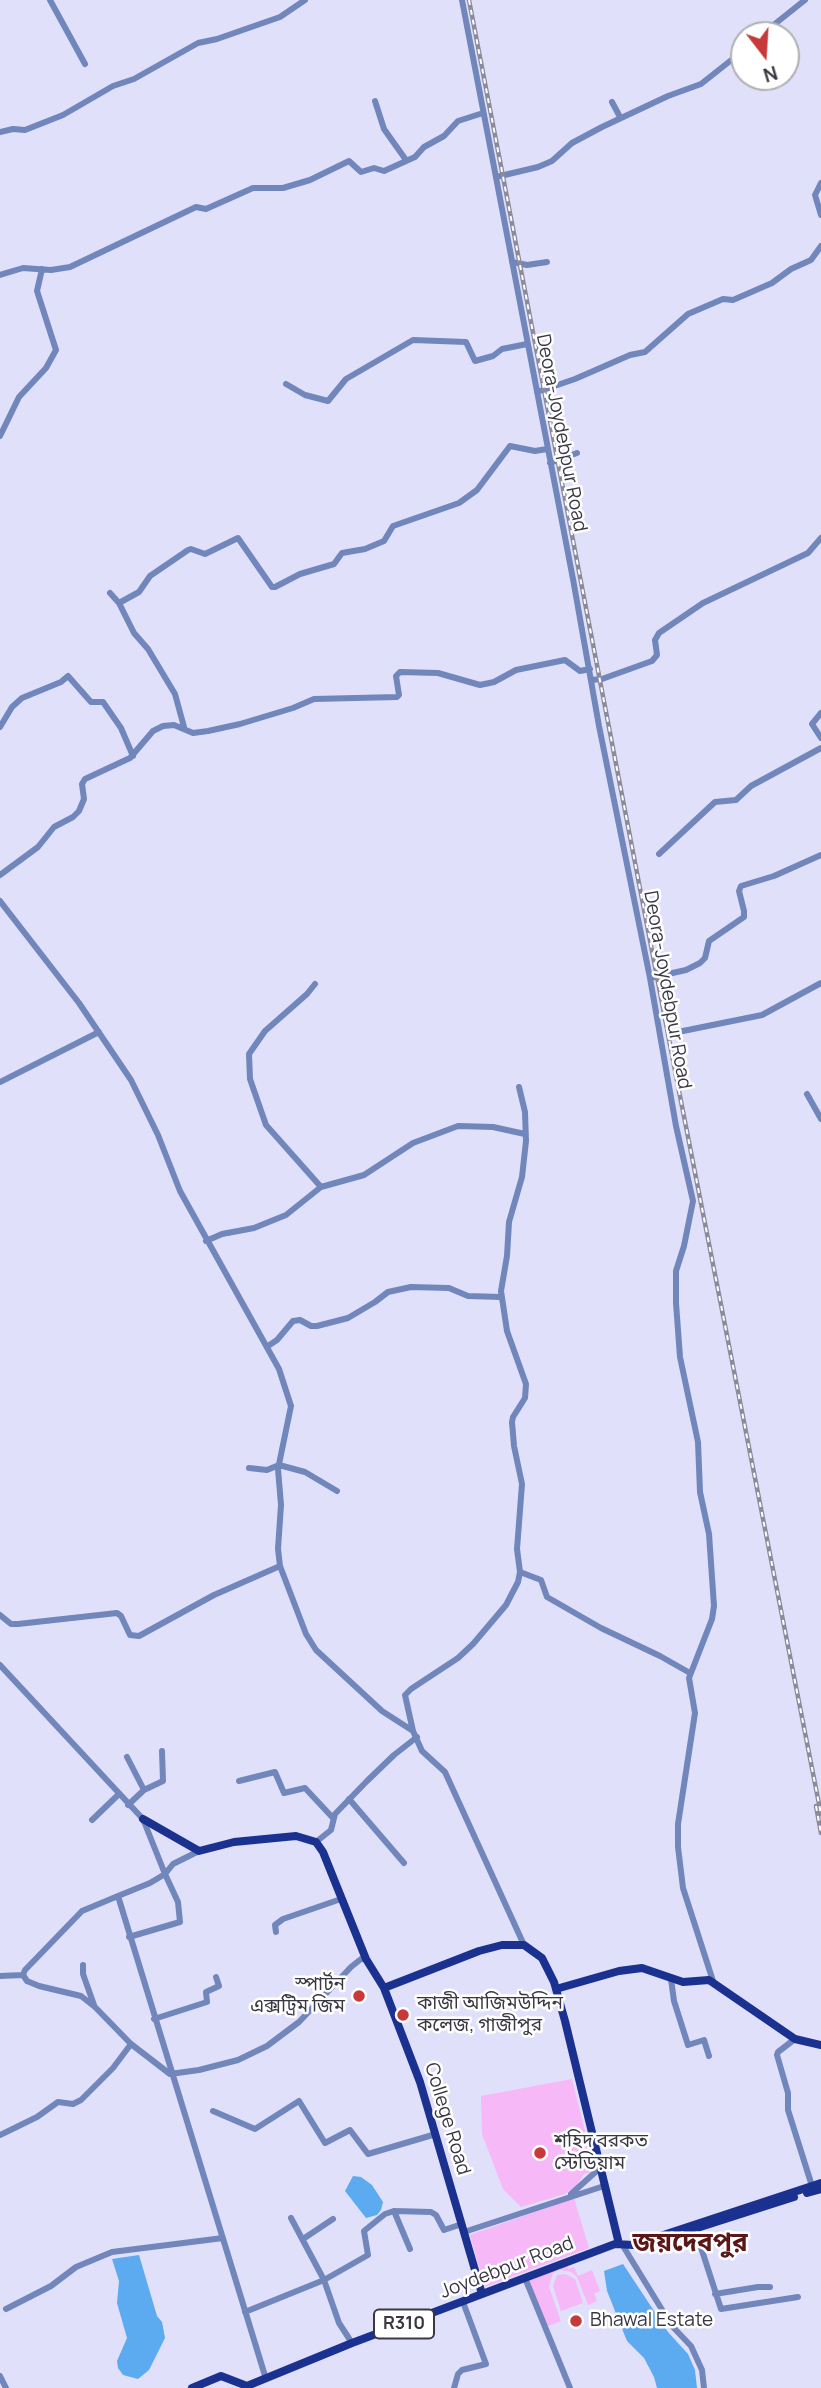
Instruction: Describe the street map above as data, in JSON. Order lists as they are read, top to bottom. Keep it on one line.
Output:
{"streets":{"main road":["College Road","Joydebpur Road","R310"],"street":["Deora-Joydebpur Road"]},"crossings":[["College Road","Joydebpur Road"]],"districts":["জয়দেবপুর"],"places":["স্পার্টন এক্সট্রিম জিম","কাজী আজিমউদ্দিন কলেজ, গাজীপুর","শহিদ বরকত স্টেডিয়াম","Bhawal Estate"],"north":"bottom"}
